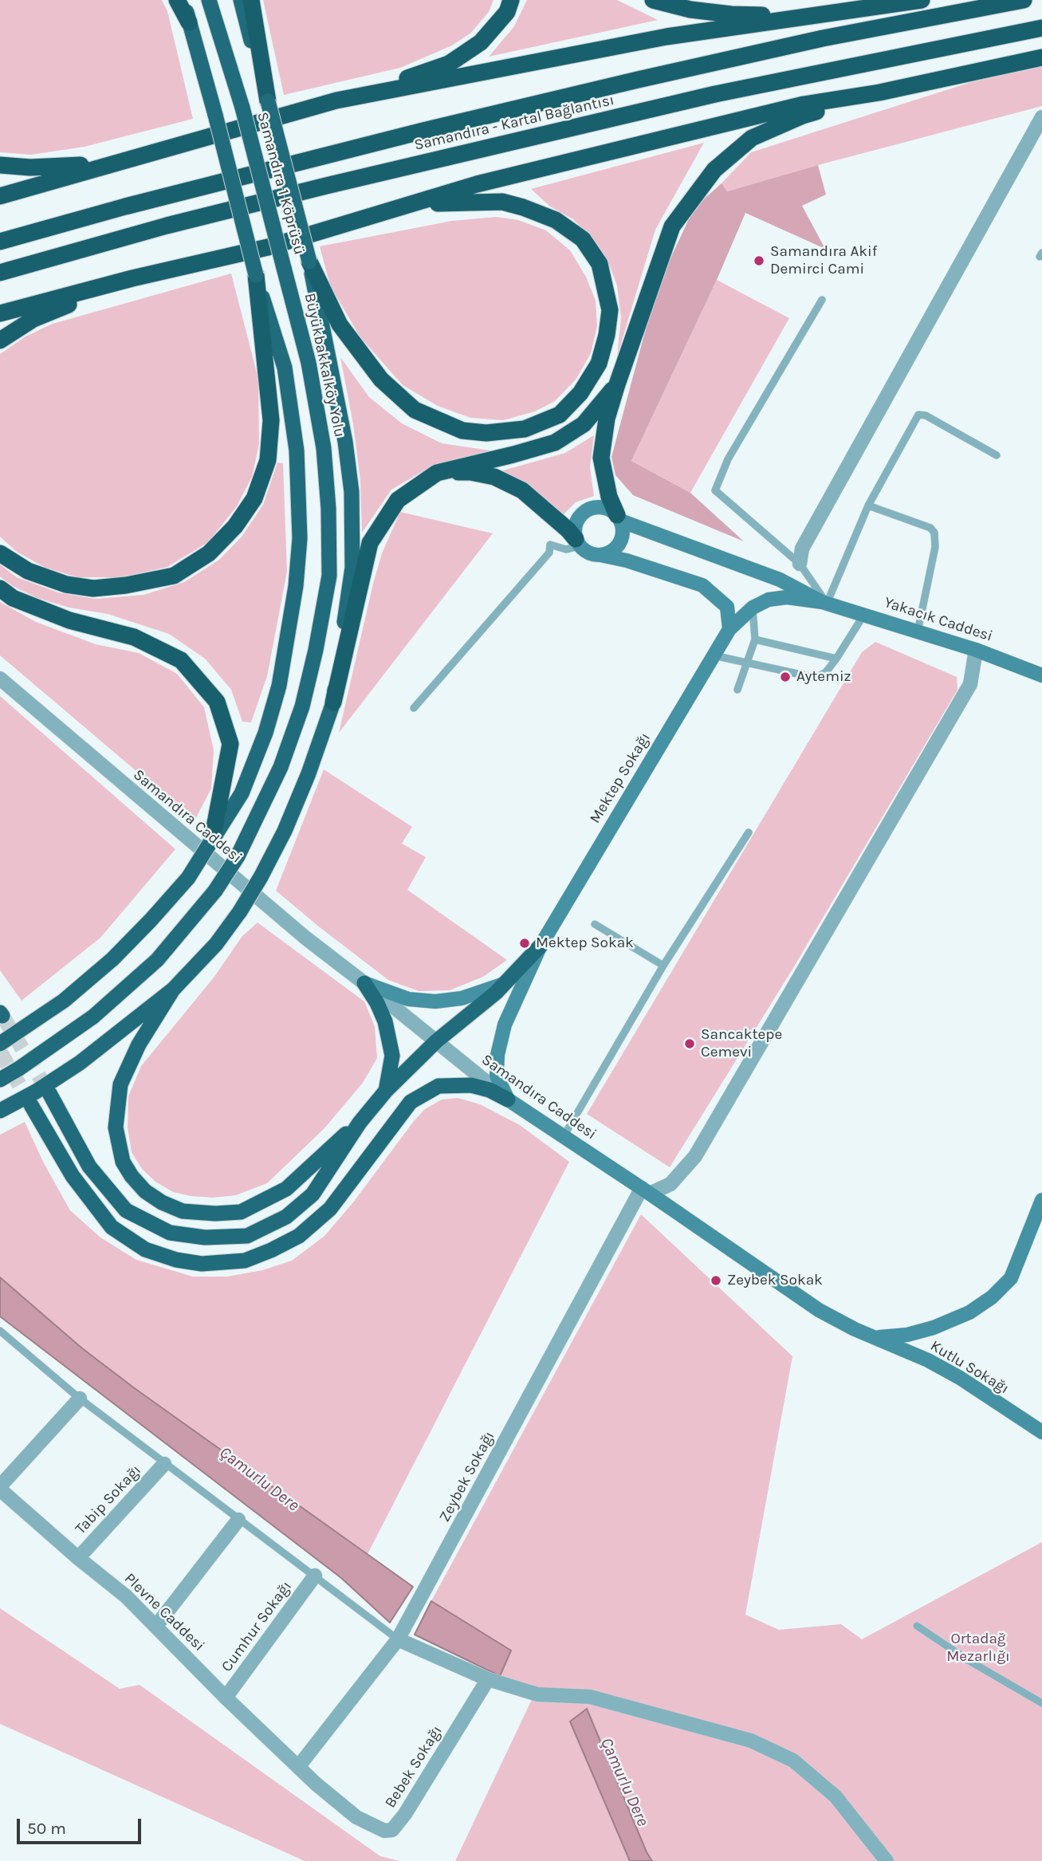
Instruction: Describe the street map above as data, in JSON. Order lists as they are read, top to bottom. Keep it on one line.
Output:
{"streets":{"highway":["Samandıra - Kartal Bağlantısı","Samandıra 1 Köprüsü","Büyükbakkalköy Yolu"],"main road":["Yakacık Caddesi","Mektep Sokağı","Samandıra Caddesi","Kutlu Sokağı"],"street":["Zeybek Sokağı","Tabip Sokağı","Plevne Caddesi","Cumhur Sokağı","Bebek Sokağı"]},"crossings":[["Samandıra 1 Köprüsü","Büyükbakkalköy Yolu"],["Yakacık Caddesi","Mektep Sokağı"],["Mektep Sokağı","Samandıra Caddesi"],["Samandıra Caddesi","Kutlu Sokağı"],["Samandıra Caddesi","Zeybek Sokağı"],["Zeybek Sokağı","Plevne Caddesi"],["Zeybek Sokağı","Bebek Sokağı"],["Tabip Sokağı","Plevne Caddesi"],["Plevne Caddesi","Cumhur Sokağı"],["Plevne Caddesi","Bebek Sokağı"]],"water":["Çamurlu Dere"],"parks":["Ortadağ Mezarlığı"],"places":["Samandıra Akif Demirci Cami","Aytemiz","Mektep Sokak","Sancaktepe Cemevi","Zeybek Sokak"],"scale_bar":"50 m"}
